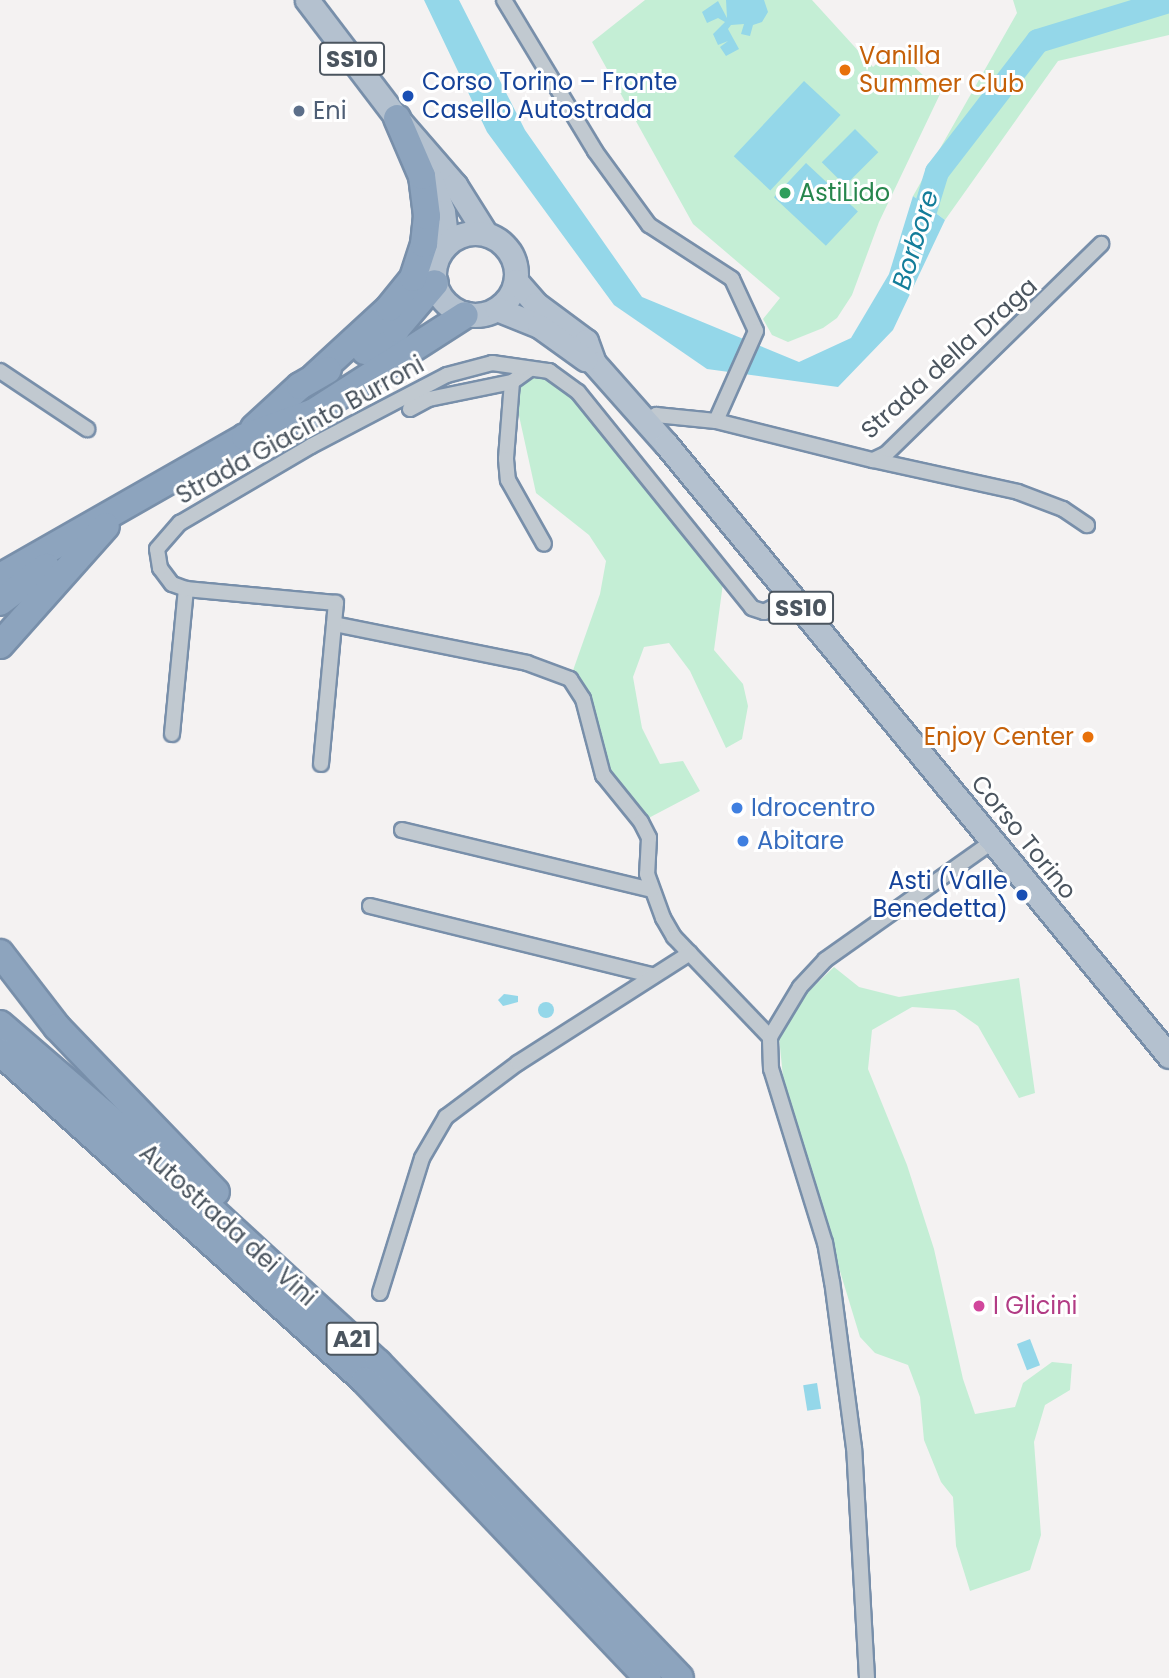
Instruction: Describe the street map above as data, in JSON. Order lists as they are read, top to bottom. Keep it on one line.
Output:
{"streets":{"highway":["Autostrada dei Vini","A21"],"main road":["SS10","Corso Torino"],"street":["Strada della Draga","Strada Giacinto Burroni"]},"crossings":[["Strada della Draga","Corso Torino"],["Strada Giacinto Burroni","Corso Torino"]],"water":["Borbore"],"places":["Vanilla Summer Club","Corso Torino – Fronte Casello Autostrada","Eni","AstiLido","Enjoy Center","Idrocentro","Abitare","Asti (Valle Benedetta)","I Glicini"]}
